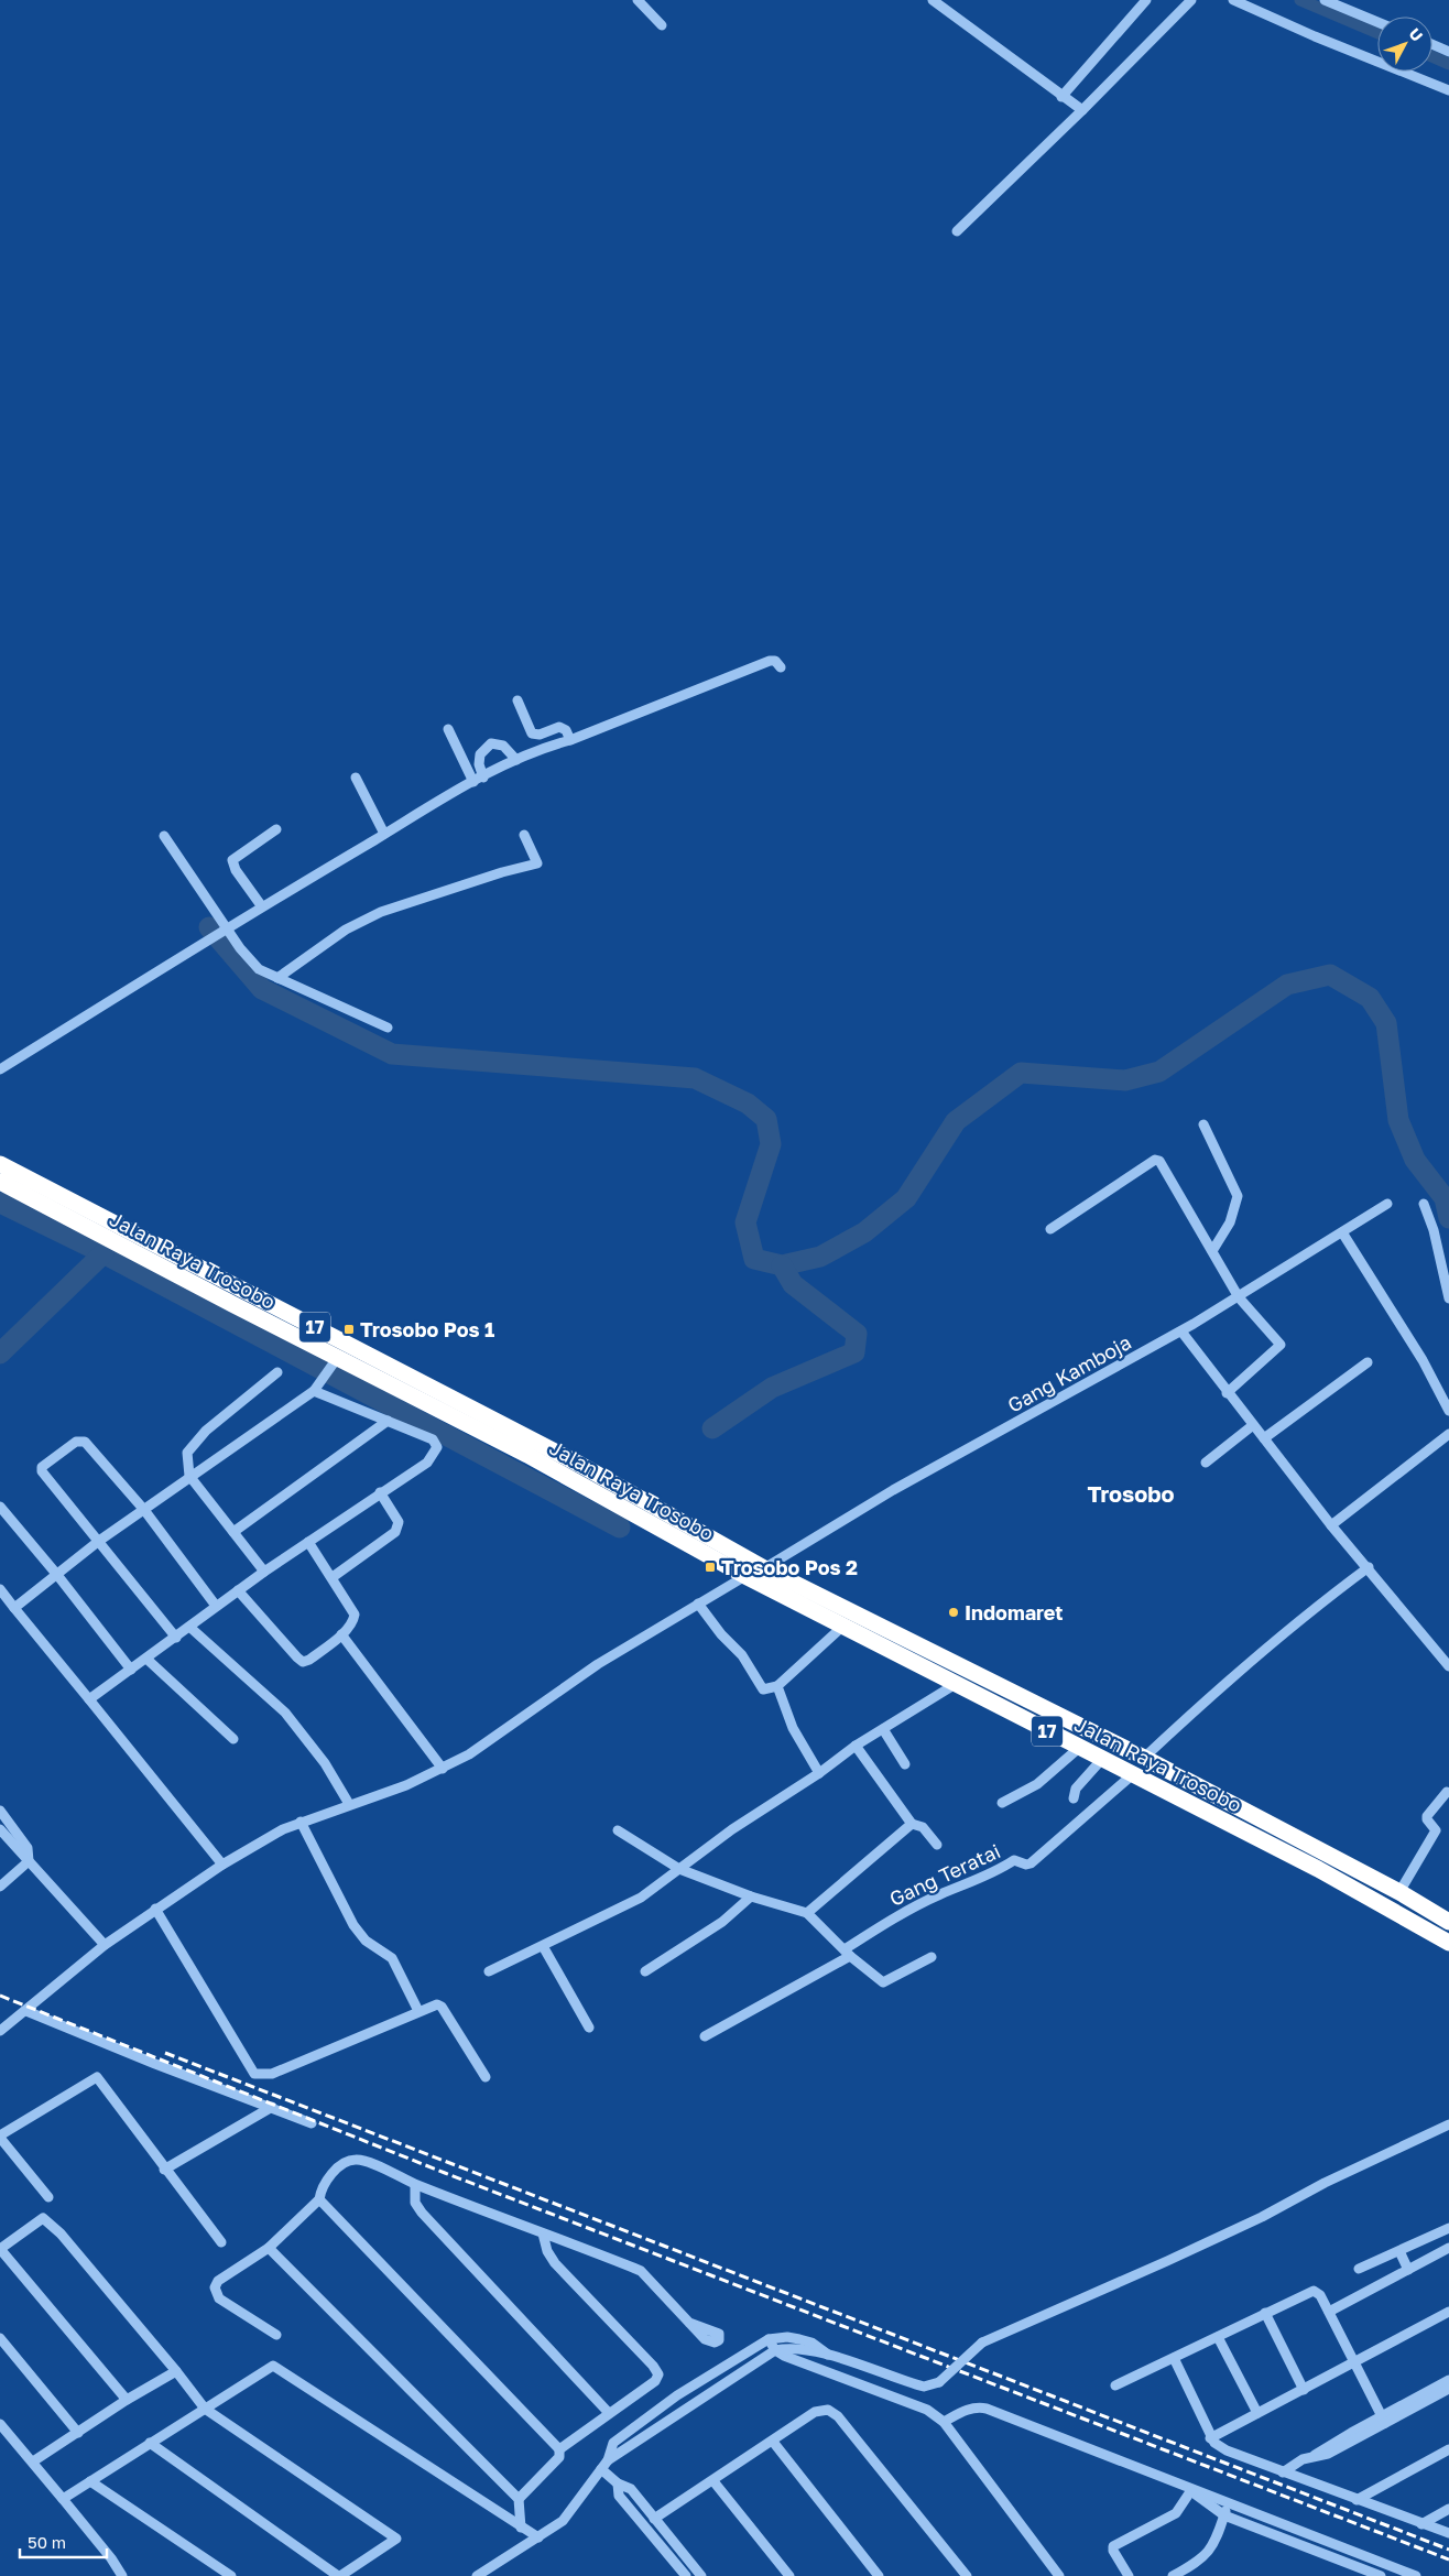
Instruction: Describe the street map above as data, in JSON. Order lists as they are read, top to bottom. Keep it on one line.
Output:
{"streets":{"highway":["Jalan Raya Trosobo","17"],"street":["Gang Kamboja","Gang Teratai"]},"crossings":[["Jalan Raya Trosobo","Gang Kamboja"],["Jalan Raya Trosobo","Gang Teratai"]],"districts":["Trosobo"],"places":{"transit":["Trosobo Pos 1","Trosobo Pos 2"],"other":["Indomaret"]},"scale_bar":"50 m","north":"top right"}
